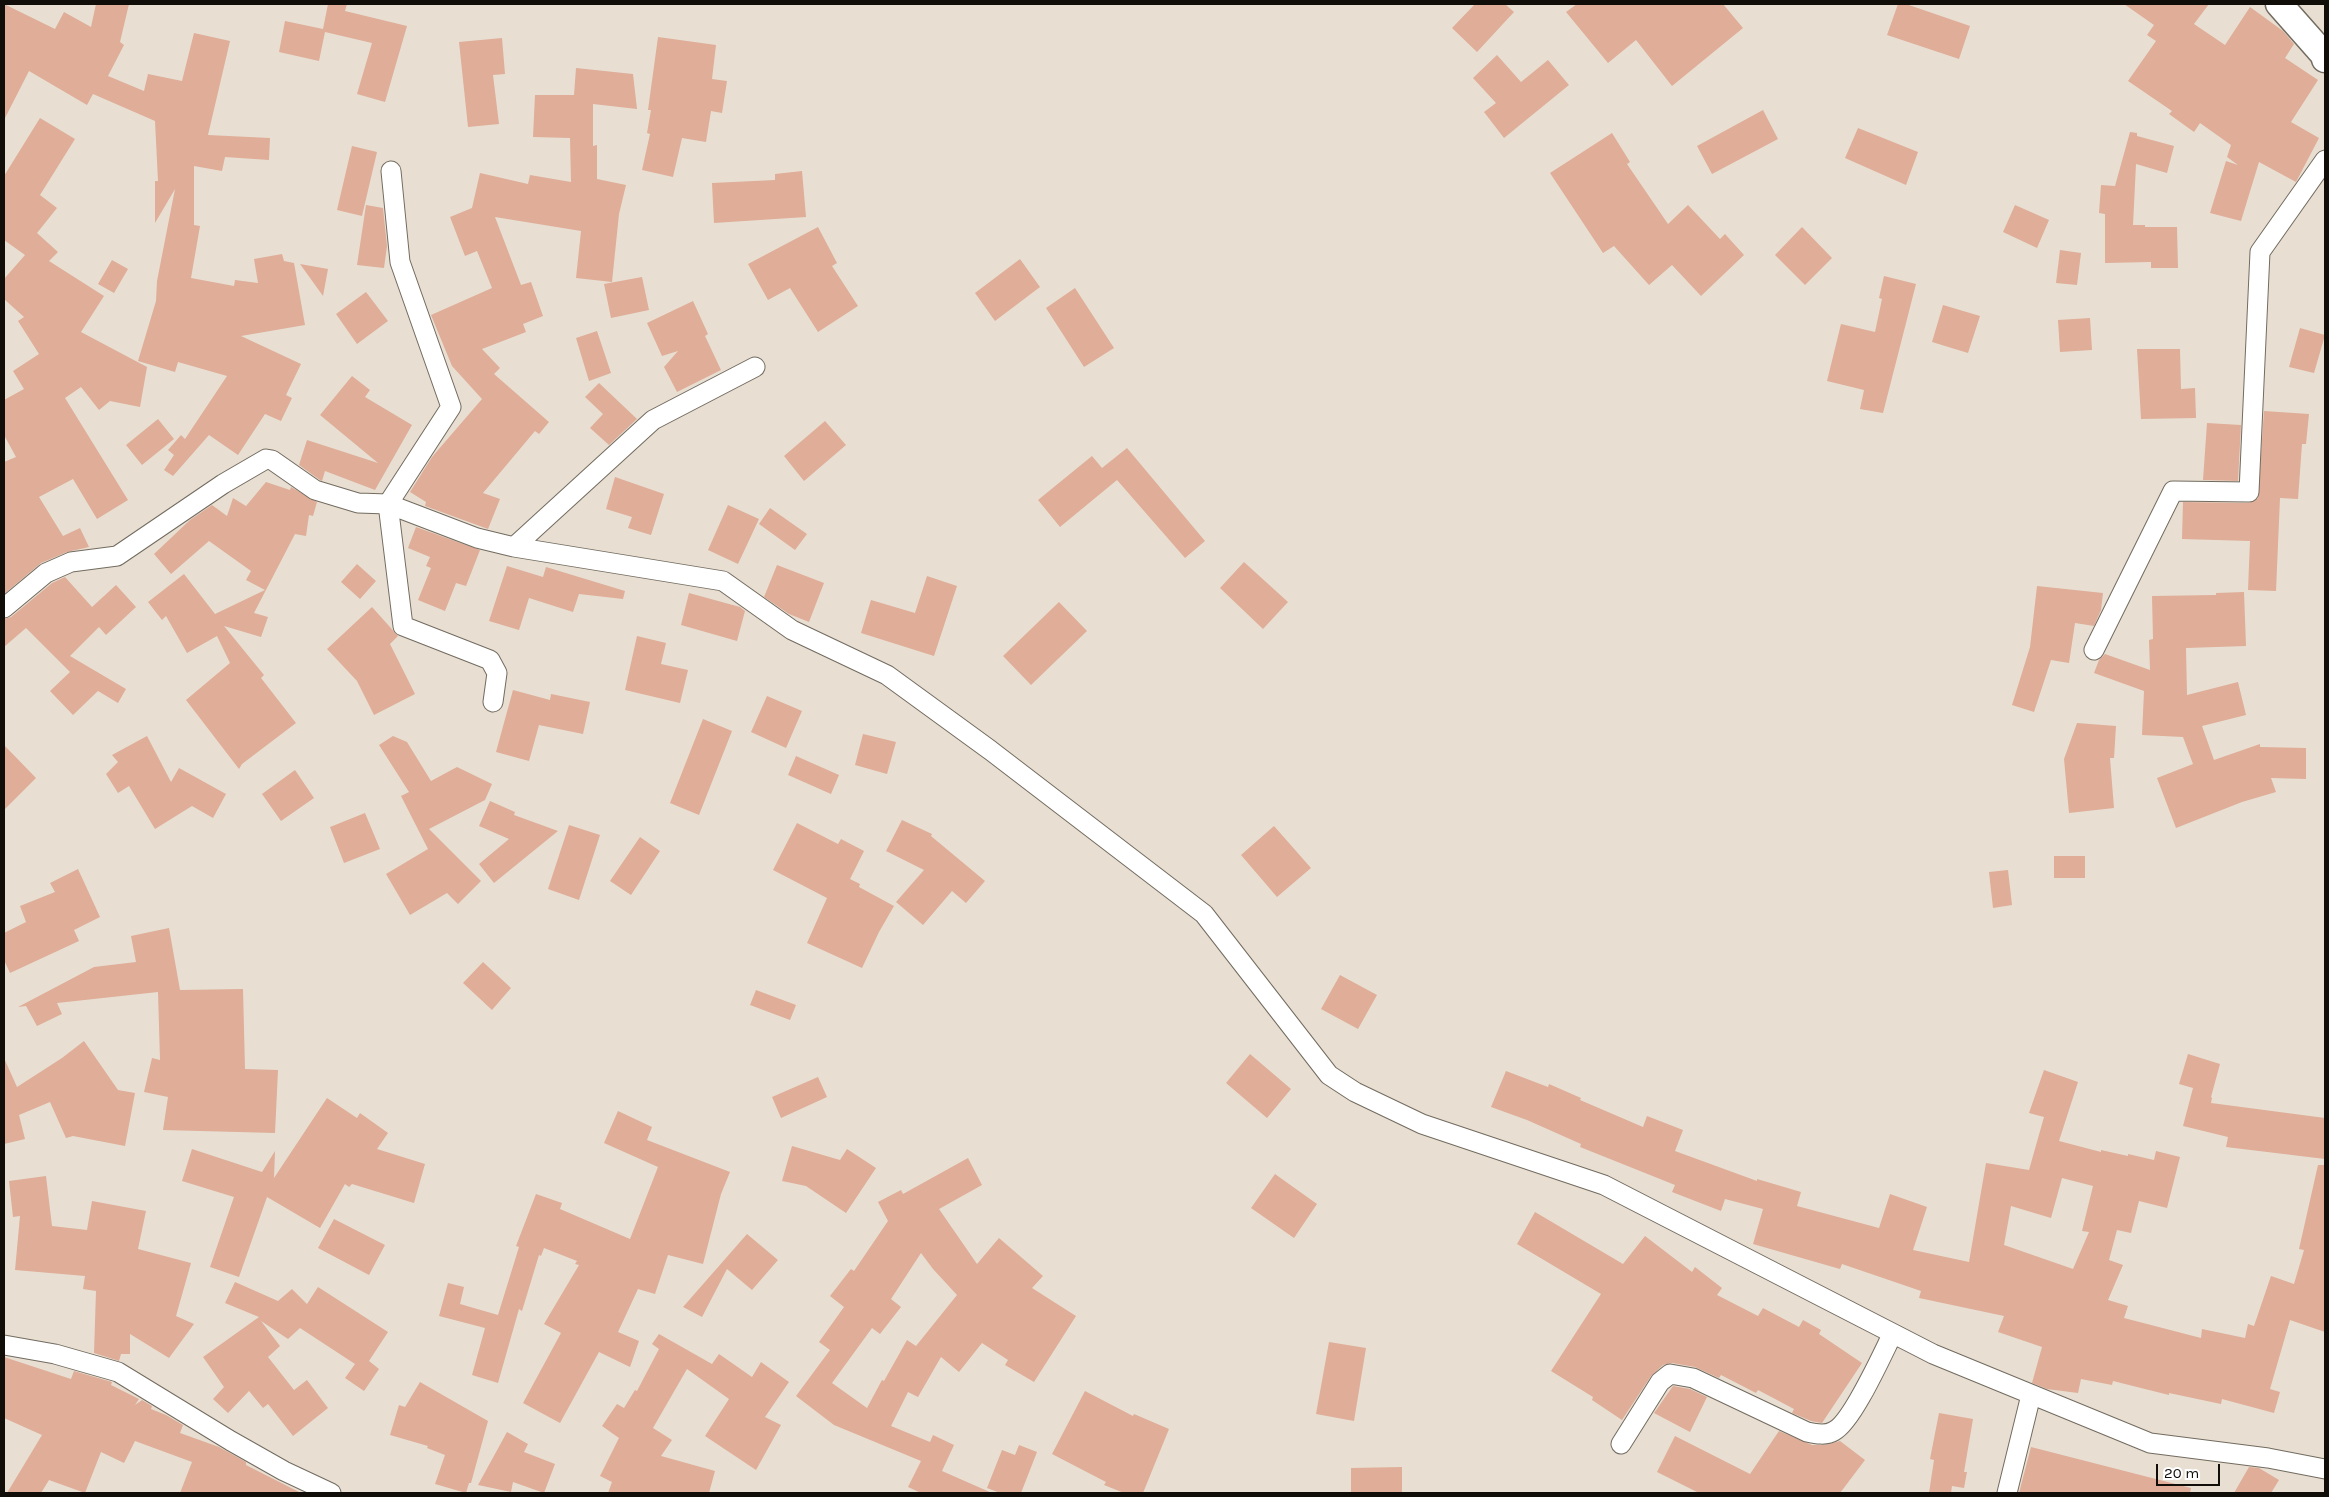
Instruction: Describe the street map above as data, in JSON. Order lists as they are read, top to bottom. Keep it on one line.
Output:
{"scale_bar":"20 m"}
